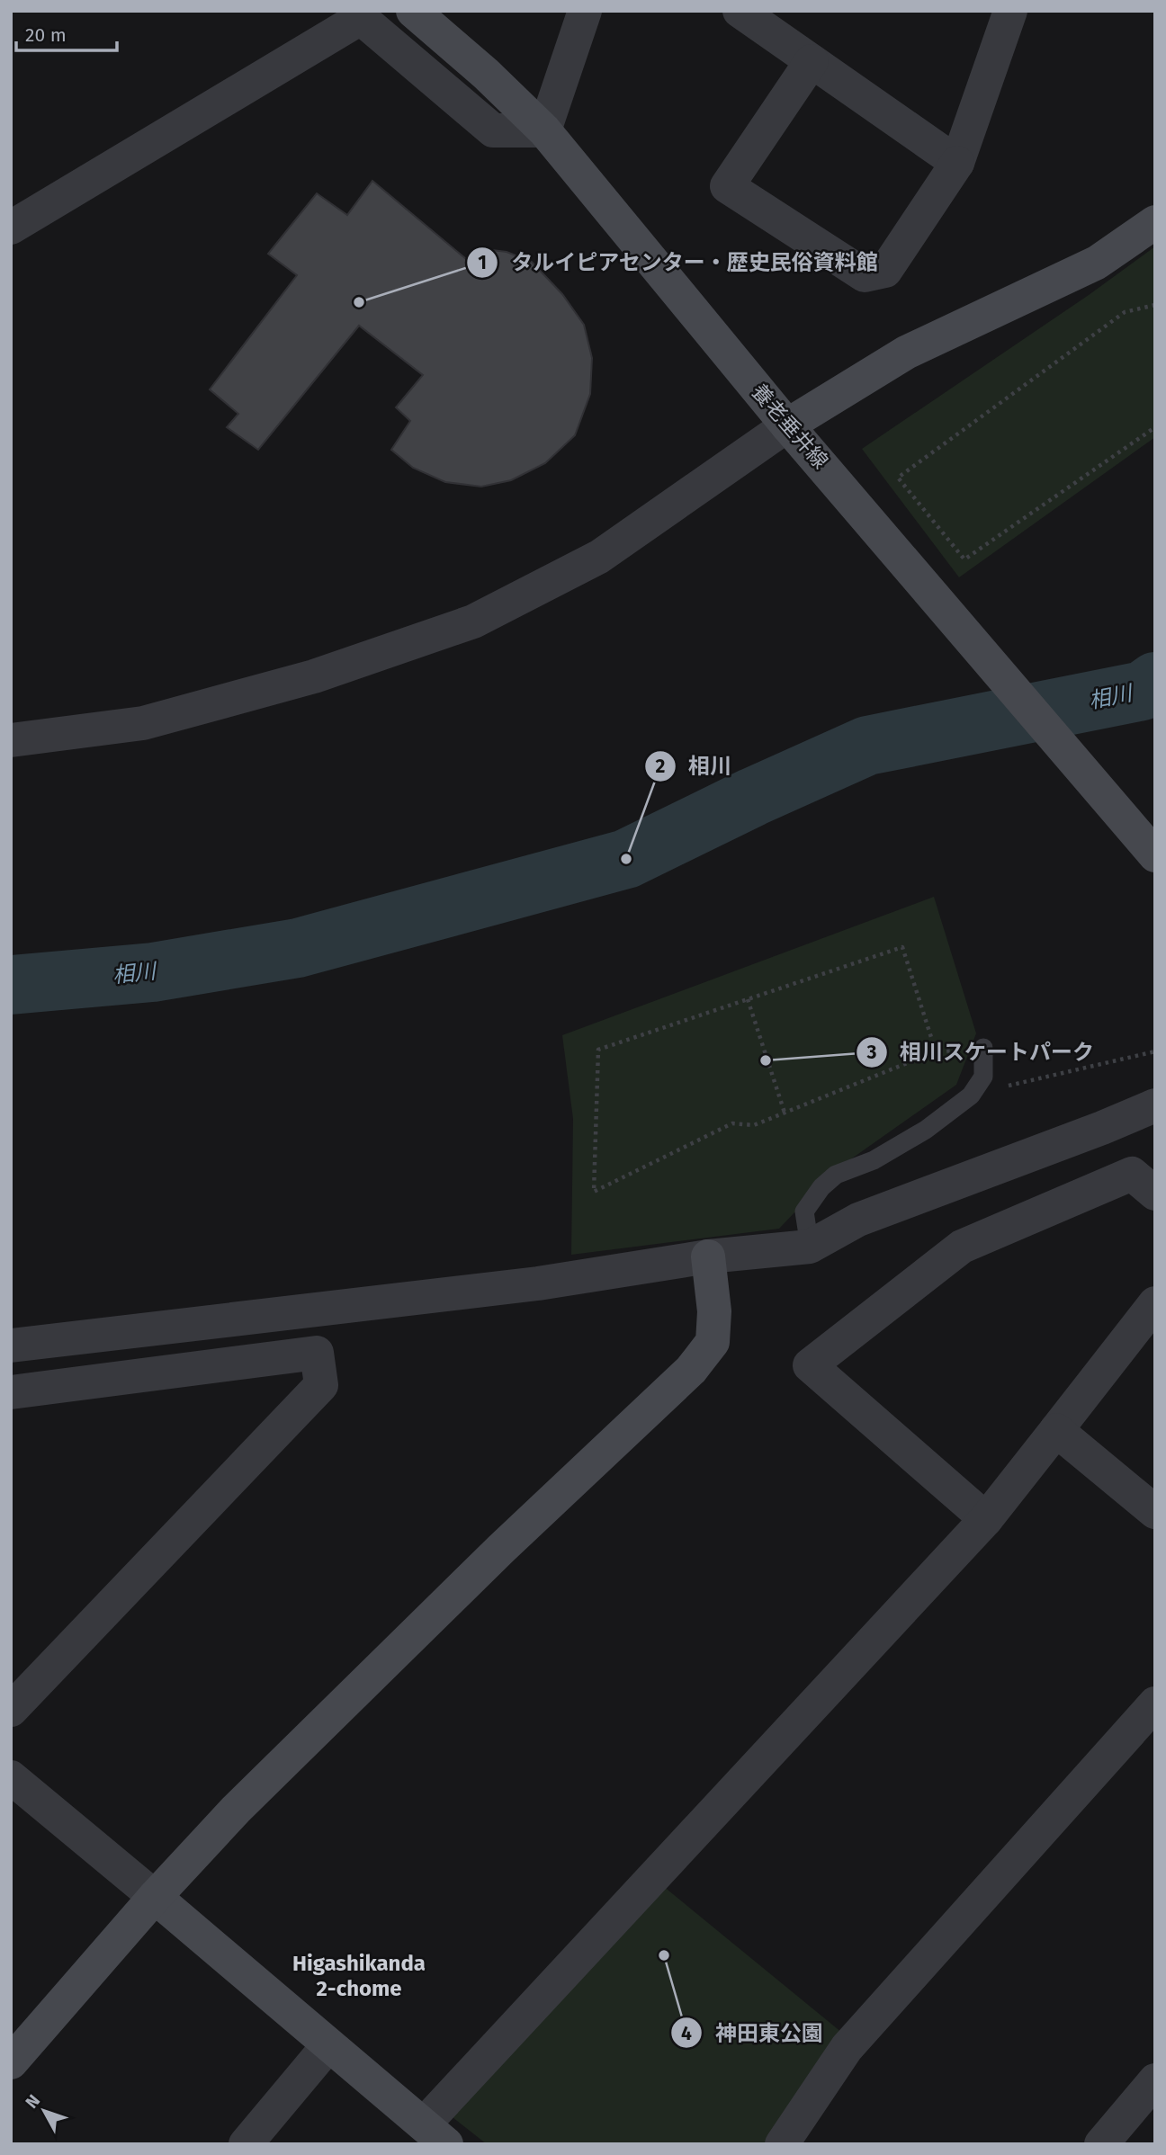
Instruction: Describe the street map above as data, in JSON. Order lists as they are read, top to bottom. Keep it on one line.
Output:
{"streets":{"street":["養老垂井線"]},"districts":["Higashikanda 2-chome"],"water":["相川"],"places":["タルイピアセンター・歴史民俗資料館","相川","相川スケートパーク","神田東公園"],"scale_bar":"20 m","north":"top left"}
